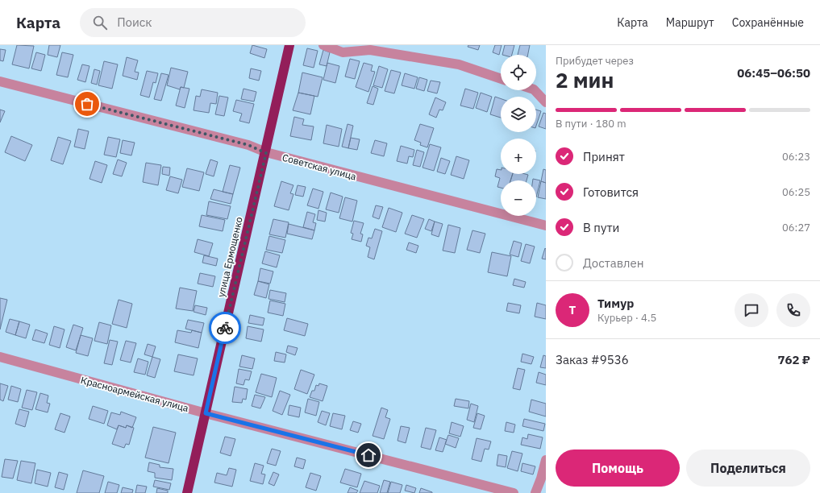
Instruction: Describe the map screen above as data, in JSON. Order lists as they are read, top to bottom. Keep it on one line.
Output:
{"streets":{"highway":["улица Ермощенко"],"street":["Советская улица","Красноармейская улица"]},"crossings":[["Советская улица","улица Ермощенко"],["улица Ермощенко","Красноармейская улица"]],"page":{"header":"Карта","search":"Поиск","nav":["Карта","Маршрут","Сохранённые"],"heading":["2 мин","Прибудет через","06:45–06:50"],"panel":["Тимур","Курьер · 4.5","Заказ #9536","762 ₽"],"map_buttons":["+","−"],"bar":"В пути · 180 m","list":[["Принят","06:23"],["Готовится","06:25"],["В пути","06:27"],"Доставлен"],"round":"Т","buttons":["Помощь","Поделиться"]}}
